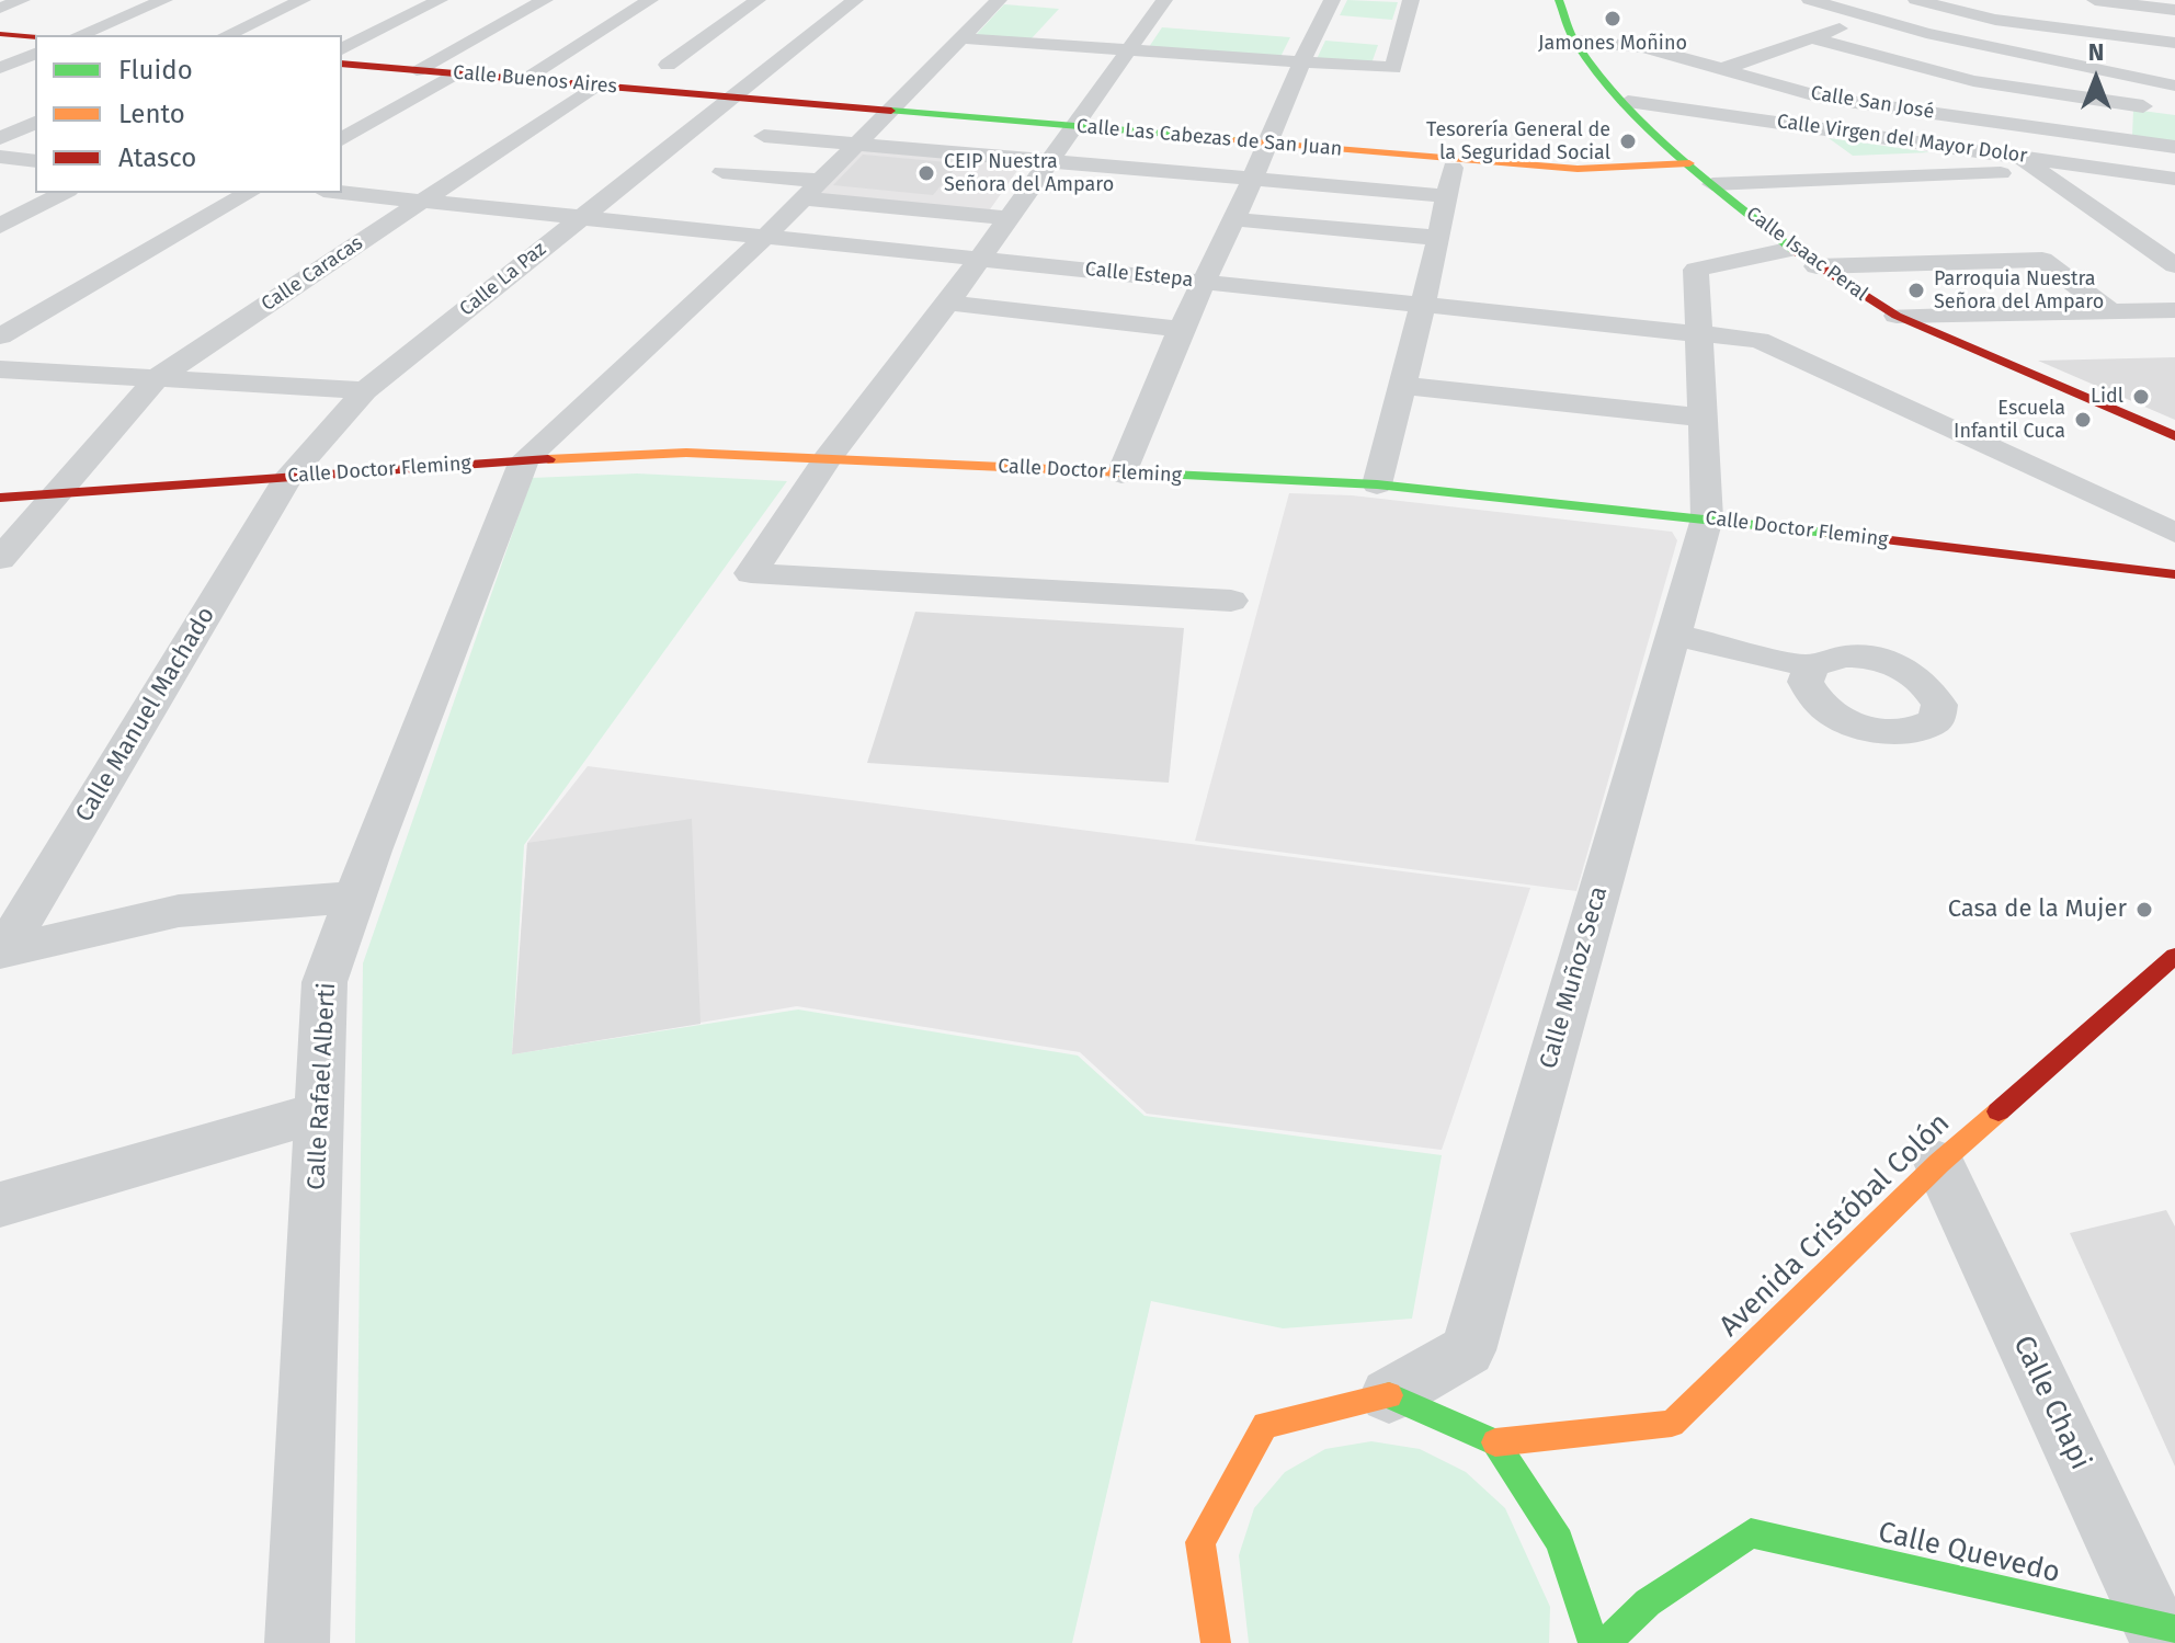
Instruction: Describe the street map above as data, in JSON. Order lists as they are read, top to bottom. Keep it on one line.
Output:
{"streets":{"main road":["Calle Buenos Aires","Calle Las Cabezas de San Juan","Calle Isaac Peral","Calle Doctor Fleming","Avenida Cristóbal Colón","Calle Quevedo"],"street":["Calle San José","Calle Virgen del Mayor Dolor","Calle Caracas","Calle Estepa","Calle La Paz","Calle Manuel Machado","Calle Muñoz Seca","Calle Rafael Alberti","Calle Chapi"]},"crossings":[["Calle Buenos Aires","Calle Las Cabezas de San Juan"],["Calle Buenos Aires","Calle Caracas"],["Calle Buenos Aires","Calle La Paz"],["Calle San José","Calle Isaac Peral"],["Calle Las Cabezas de San Juan","Calle Isaac Peral"],["Calle Las Cabezas de San Juan","Calle La Paz"],["Calle Virgen del Mayor Dolor","Calle Isaac Peral"],["Calle Isaac Peral","Calle Muñoz Seca"],["Calle Caracas","Calle Estepa"],["Calle Caracas","Calle Doctor Fleming"],["Calle Estepa","Calle La Paz"],["Calle Estepa","Calle Muñoz Seca"],["Calle La Paz","Calle Doctor Fleming"],["Calle La Paz","Calle Manuel Machado"],["Calle Doctor Fleming","Calle Manuel Machado"],["Calle Doctor Fleming","Calle Muñoz Seca"],["Calle Doctor Fleming","Calle Rafael Alberti"],["Avenida Cristóbal Colón","Calle Chapi"],["Calle Chapi","Calle Quevedo"]],"places":["Jamones Moñino","Tesorería General de la Seguridad Social","CEIP Nuestra Señora del Amparo","Parroquia Nuestra Señora del Amparo","Lidl","Escuela Infantil Cuca","Casa de la Mujer"],"legend":["Fluido","Lento","Atasco"],"north":"top"}
